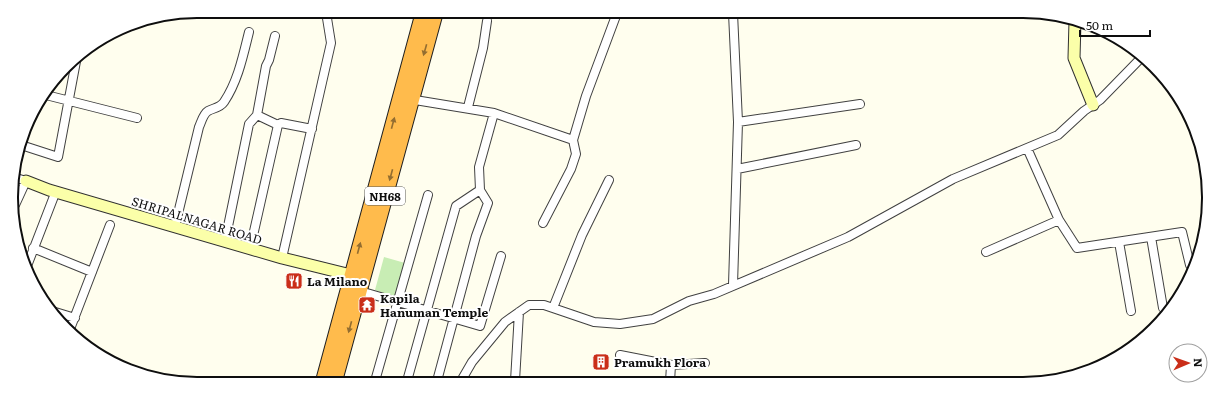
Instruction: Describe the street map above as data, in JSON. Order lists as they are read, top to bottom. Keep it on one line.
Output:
{"streets":{"highway":["NH68"],"street":["SHRIPALNAGAR ROAD"]},"crossings":[["NH68","SHRIPALNAGAR ROAD"]],"places":{"restaurant":["La Milano"],"temple":["Kapila Hanuman Temple"],"building":["Pramukh Flora"]},"scale_bar":"50 m","north":"right"}
